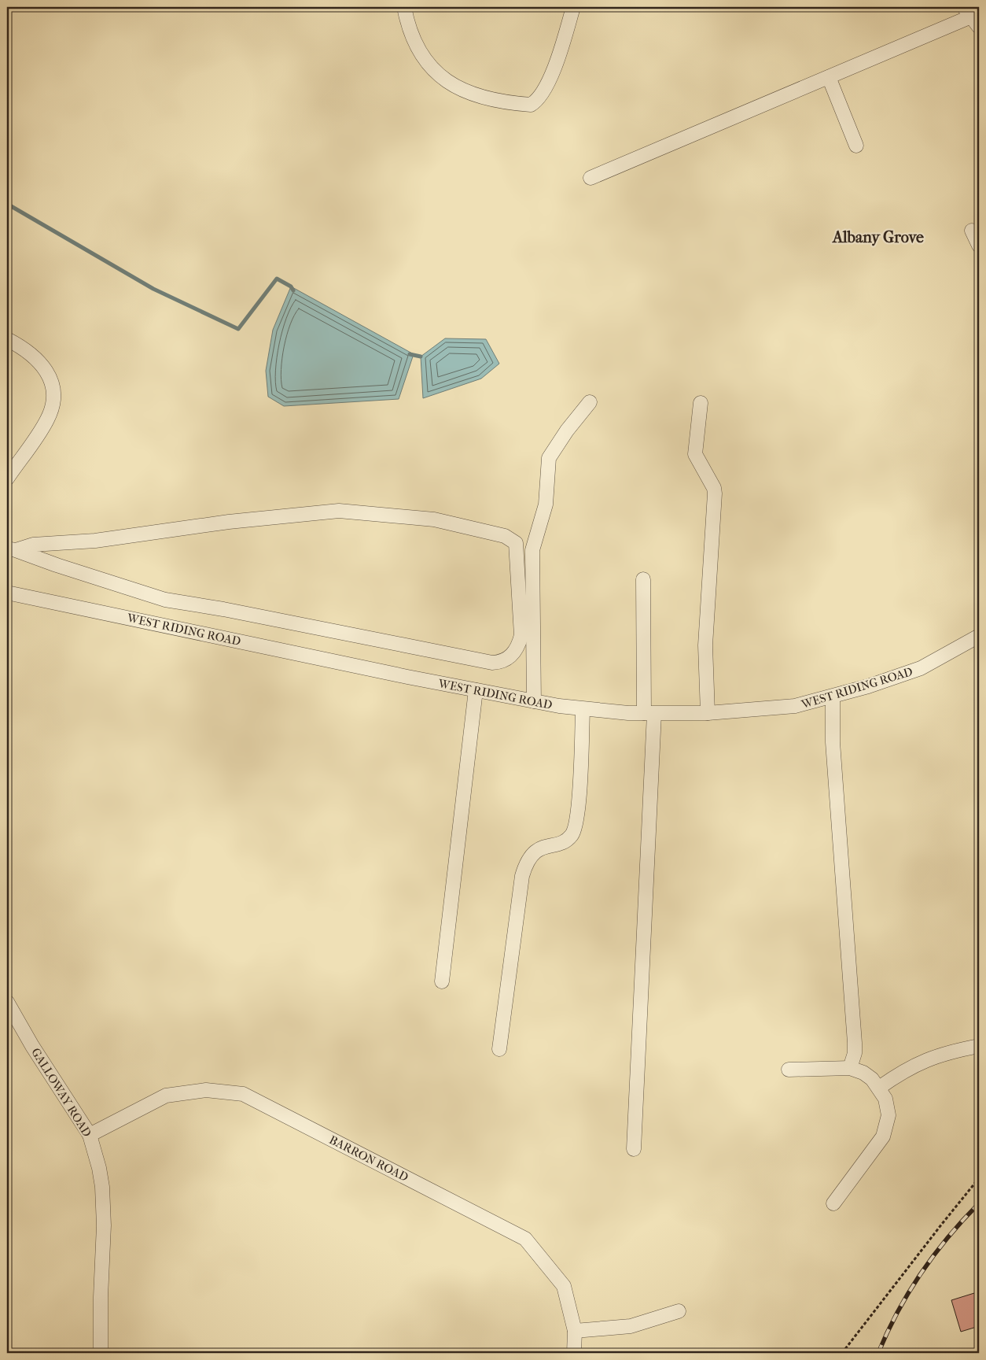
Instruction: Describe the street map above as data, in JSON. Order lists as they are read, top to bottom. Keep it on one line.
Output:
{"streets":{"street":["WEST RIDING ROAD","GALLOWAY ROAD","BARRON ROAD"]},"crossings":[["GALLOWAY ROAD","BARRON ROAD"]],"districts":["Albany Grove"]}
